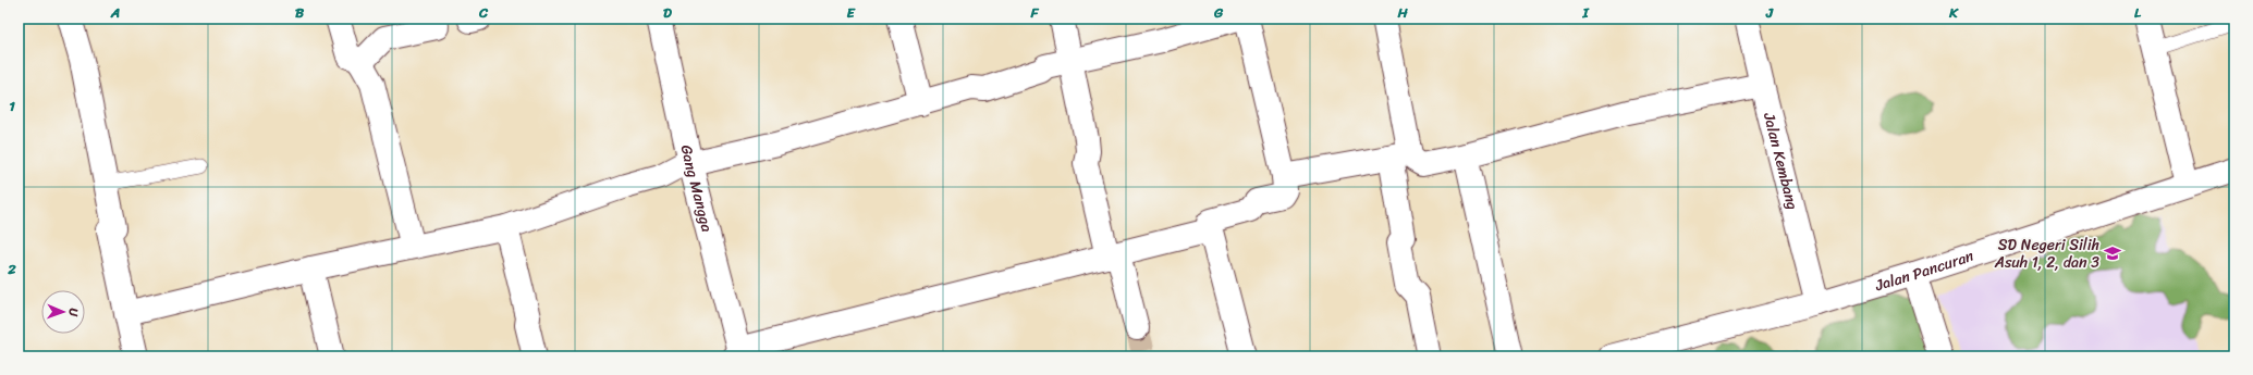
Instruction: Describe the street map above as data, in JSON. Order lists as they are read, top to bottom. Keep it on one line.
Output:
{"streets":{"street":["Jalan Kembang","Gang Mangga","Jalan Pancuran"]},"crossings":[["Jalan Kembang","Jalan Pancuran"]],"places":{"school or university":["SD Negeri Silih Asuh 1, 2, dan 3"]},"north":"right","grid":{"columns":["A","B","C","D","E","F","G","H","I","J","K","L"],"rows":["1","2"]}}
